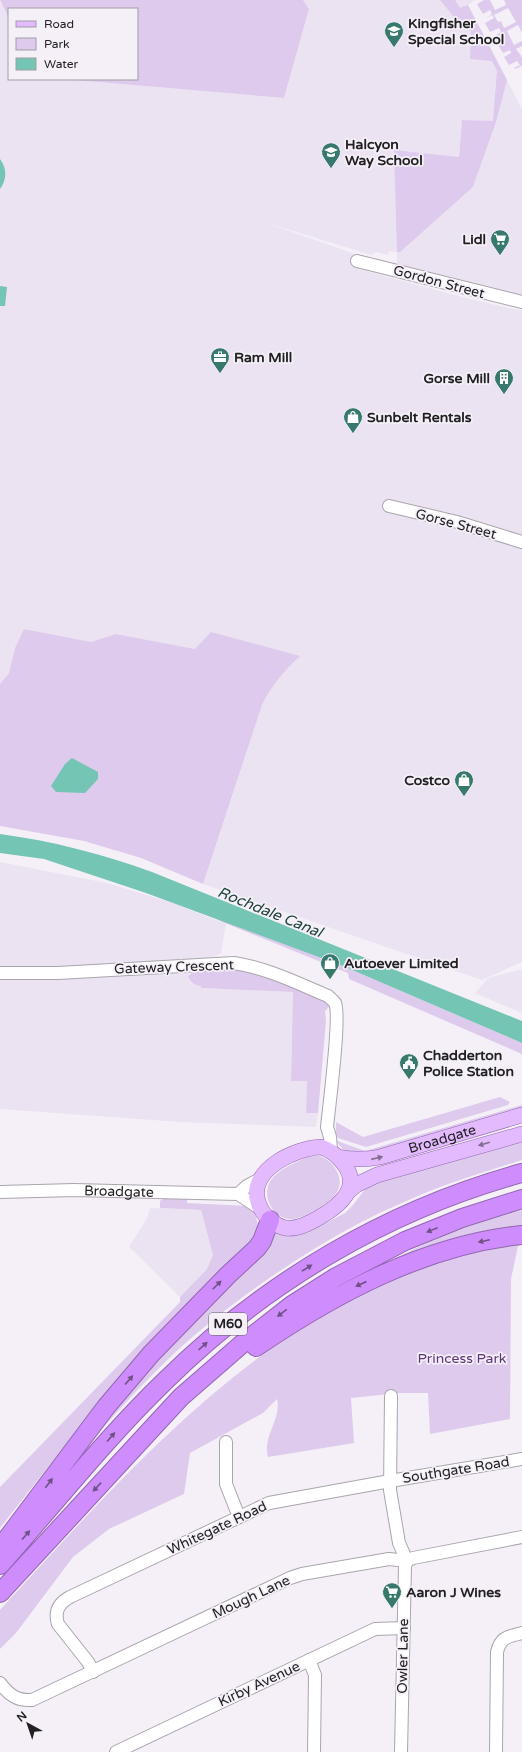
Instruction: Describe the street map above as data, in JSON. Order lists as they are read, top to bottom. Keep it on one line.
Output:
{"streets":{"highway":["M60"],"main road":["Broadgate"],"street":["Gordon Street","Gorse Street","Gateway Crescent","Southgate Road","Whitegate Road","Mough Lane","Owler Lane","Kirby Avenue"]},"crossings":[["Gateway Crescent","Broadgate"],["Gateway Crescent","M60"],["Broadgate","M60"],["Southgate Road","Whitegate Road"],["Whitegate Road","Mough Lane"],["Mough Lane","Owler Lane"],["Owler Lane","Kirby Avenue"]],"water":["Rochdale Canal"],"parks":["Princess Park"],"places":{"school or university":["Kingfisher Special School","Halcyon Way School"],"supermarket":["Lidl","Aaron J Wines"],"office":["Ram Mill"],"building":["Gorse Mill"],"shop":["Sunbelt Rentals","Costco","Autoever Limited"],"public building":["Chadderton Police Station"]},"legend":["Road","Park","Water"],"north":"top left"}
